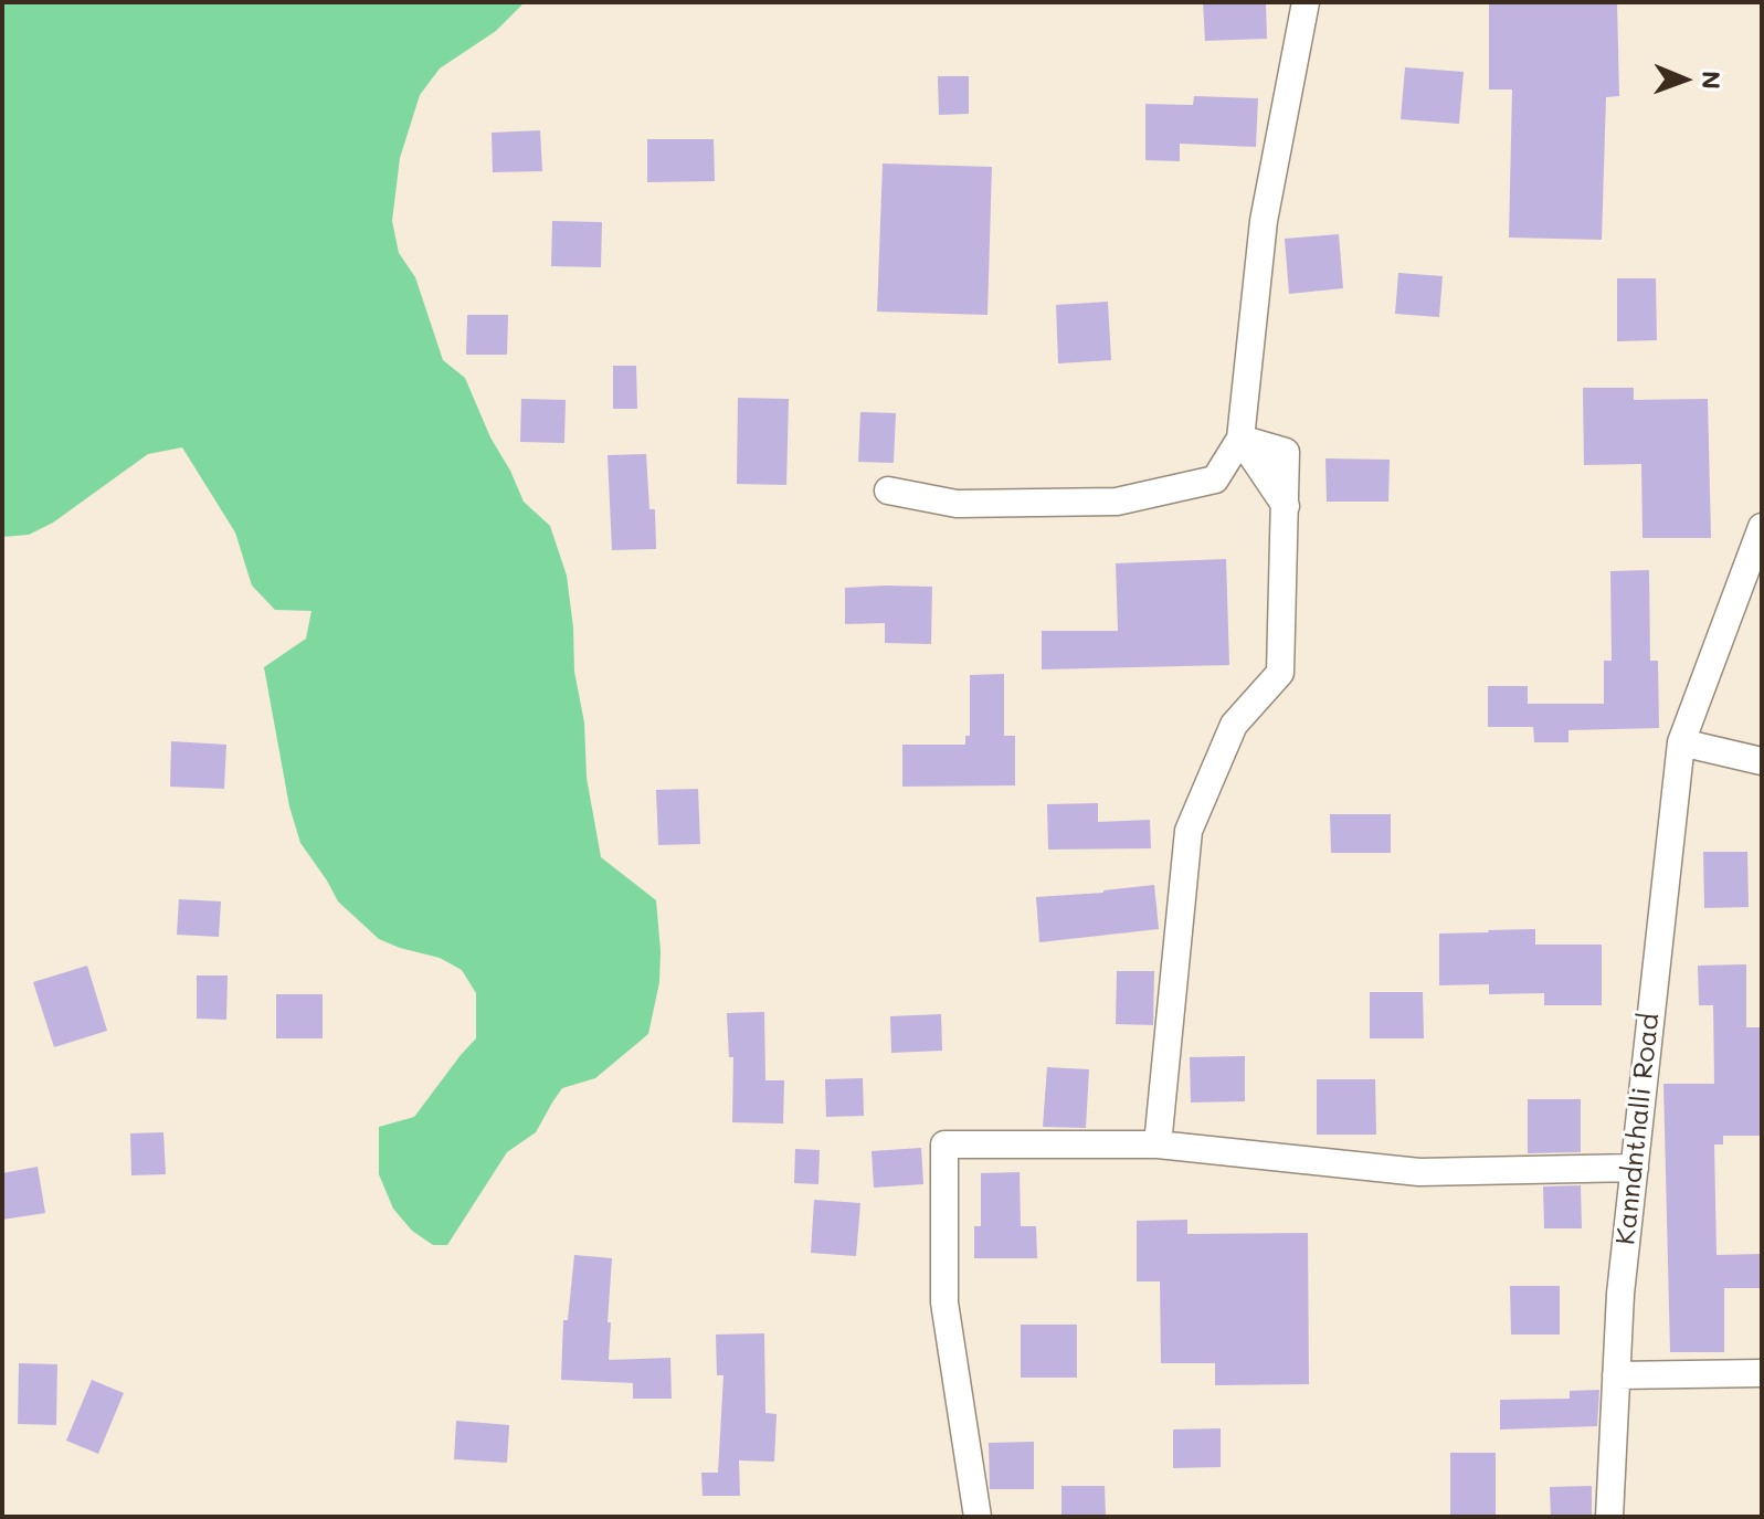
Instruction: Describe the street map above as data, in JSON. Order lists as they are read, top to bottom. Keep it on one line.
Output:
{"streets":{"street":["Kanndnthalli Road"]},"north":"right"}
